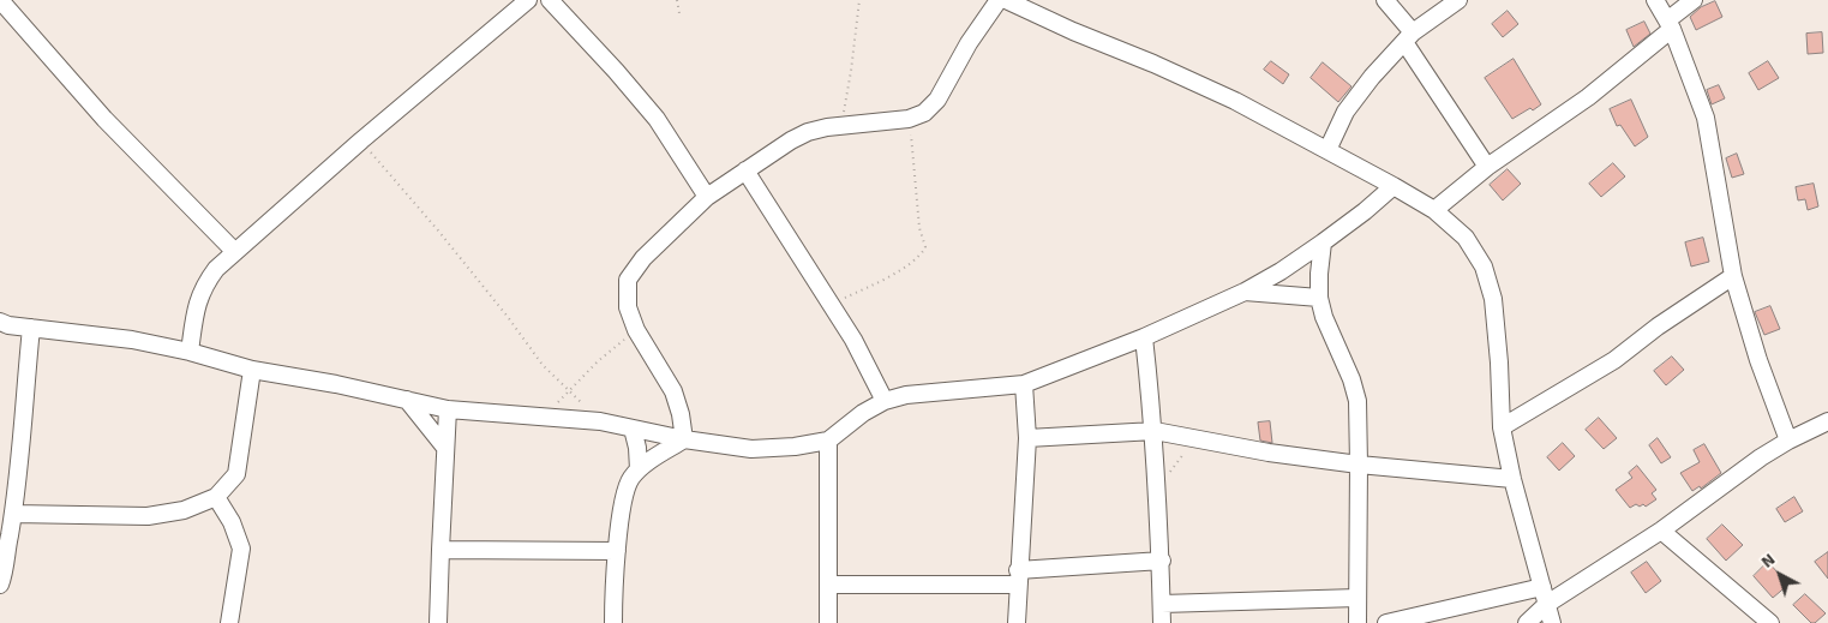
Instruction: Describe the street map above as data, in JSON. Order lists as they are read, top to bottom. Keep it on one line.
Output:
{"north":"top left"}
